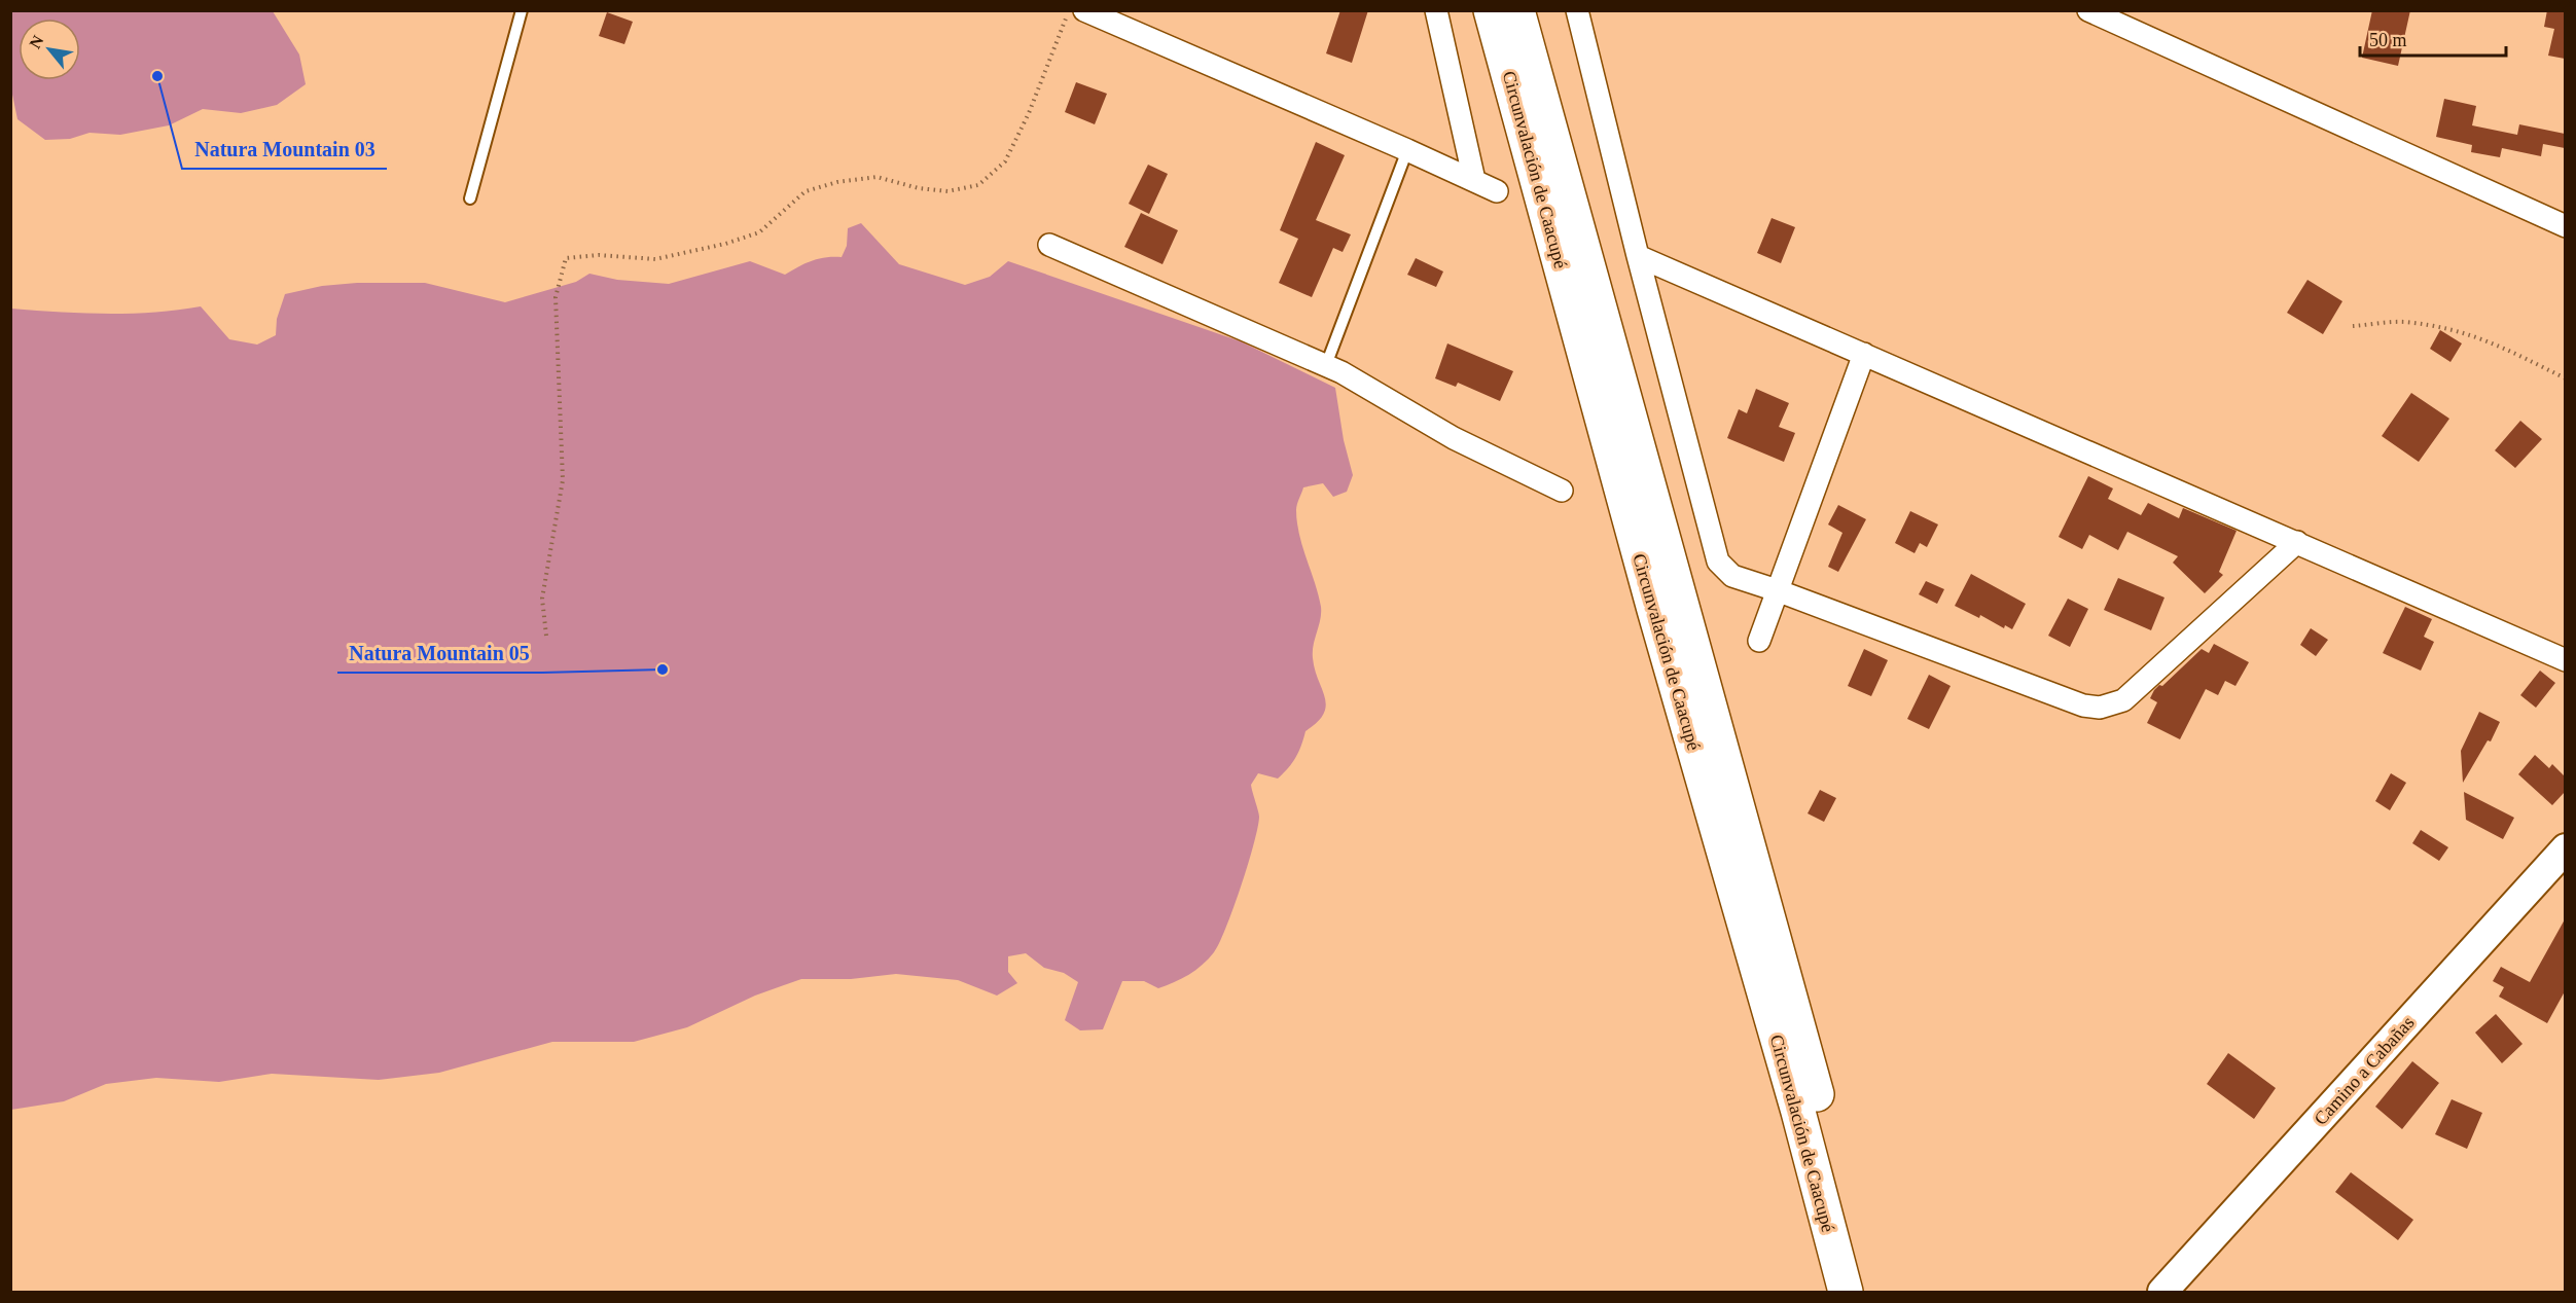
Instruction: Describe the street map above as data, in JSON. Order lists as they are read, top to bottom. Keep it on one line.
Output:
{"streets":{"highway":["Circunvalación de Caacupé"],"street":["Camino a Cabañas"]},"places":["Natura Mountain 03","Natura Mountain 05"],"scale_bar":"50 m","north":"top left"}
